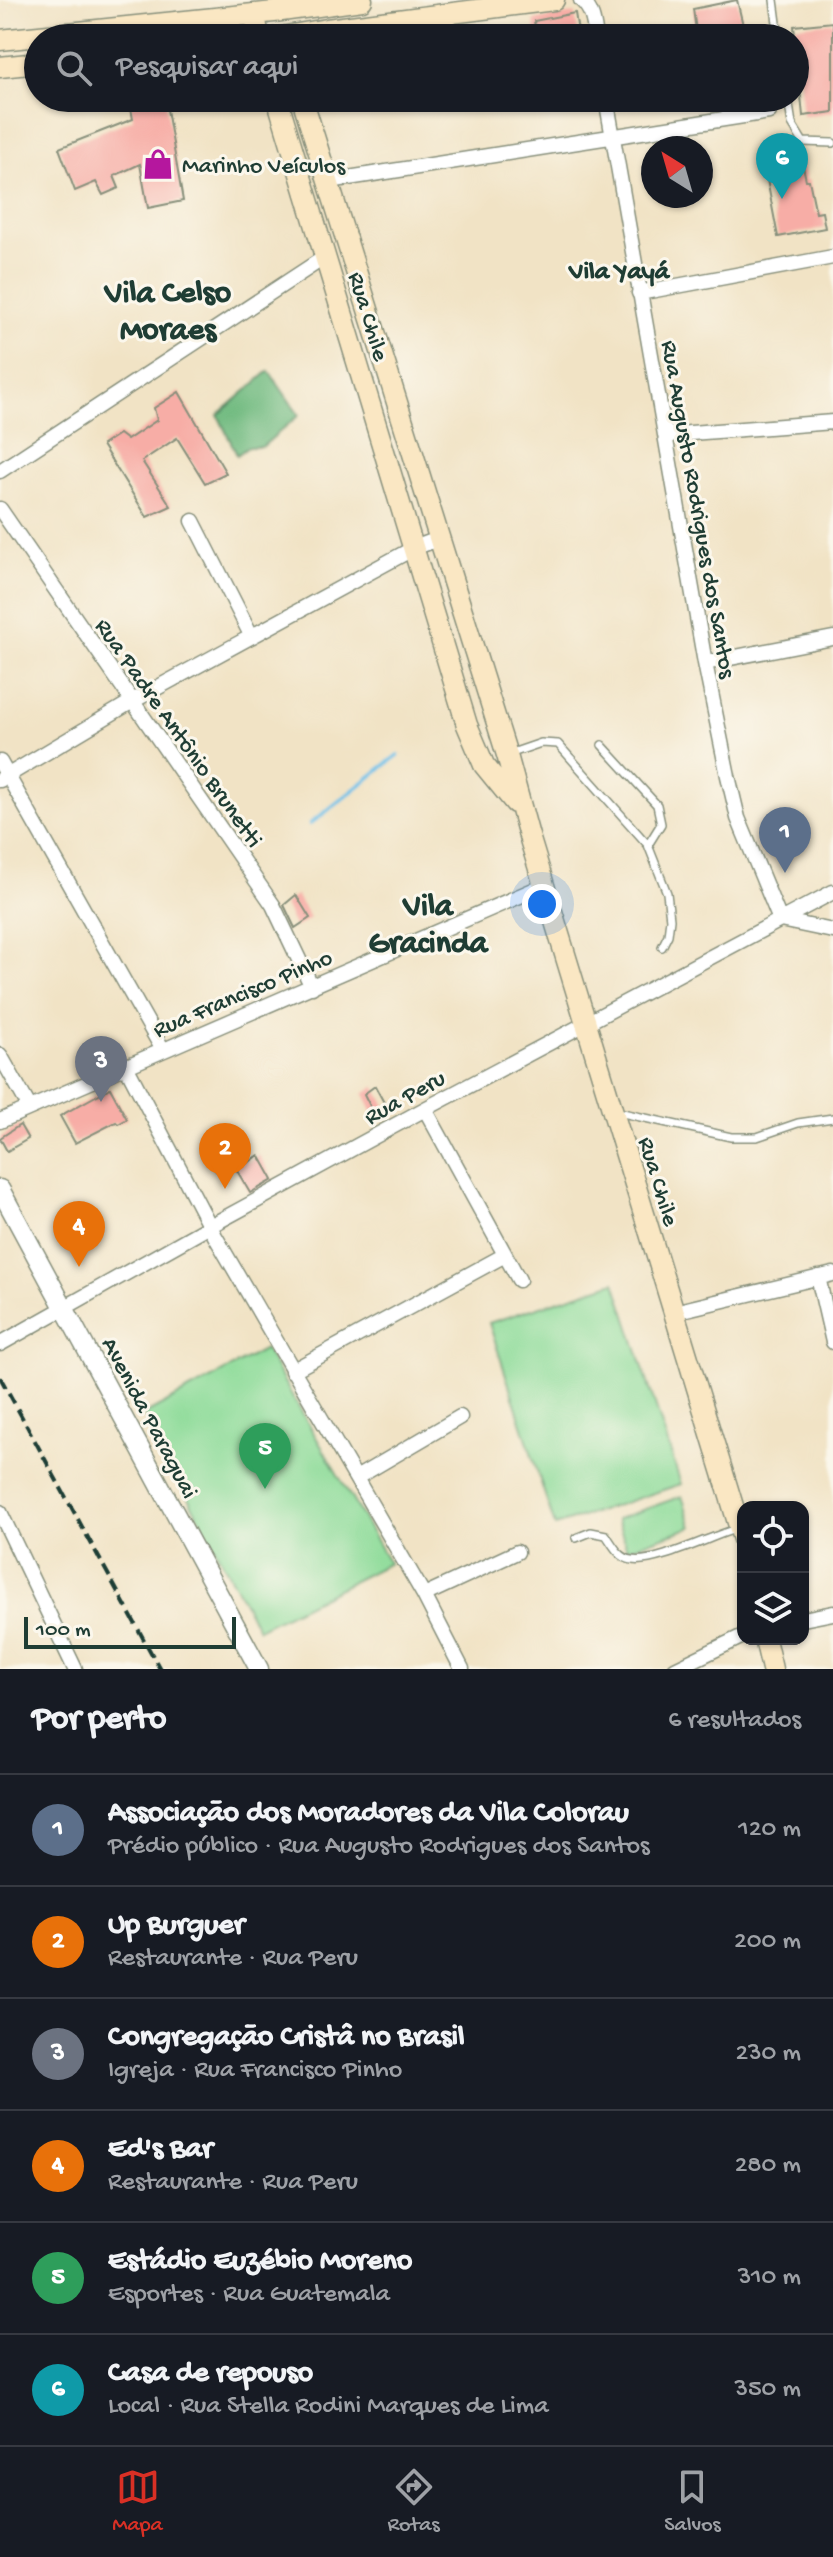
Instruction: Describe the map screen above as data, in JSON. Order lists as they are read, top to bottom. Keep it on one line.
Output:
{"streets":{"main road":["Rua Chile"],"street":["Rua Augusto Rodrigues dos Santos","Rua Padre Antônio Brunetti","Rua Francisco Pinho","Rua Peru","Avenida Paraguai"]},"crossings":[["Rua Chile","Rua Francisco Pinho"],["Rua Chile","Rua Peru"],["Rua Augusto Rodrigues dos Santos","Rua Peru"],["Rua Padre Antônio Brunetti","Rua Francisco Pinho"],["Rua Peru","Avenida Paraguai"]],"districts":["Vila Yayá","Vila Celso Moraes","Vila Gracinda"],"places":{"shop":["Marinho Veículos"]},"scale_bar":"100 m","north":"top left","page":{"search":"Pesquisar aqui","pins":["6","1","3","2","4","5"],"scale":"100 m","heading":["Por perto","6 resultados"],"list":[{"mark":"1","name":"Associação dos Moradores da Vila Colorau","note":"Prédio público · Rua Augusto Rodrigues dos Santos","value":"120 m"},{"mark":"2","name":"Up Burguer","note":"Restaurante · Rua Peru","value":"200 m"},{"mark":"3","name":"Congregação Cristâ no Brasil","note":"Igreja · Rua Francisco Pinho","value":"230 m"},{"mark":"4","name":"Ed's Bar","note":"Restaurante · Rua Peru","value":"280 m"},{"mark":"5","name":"Estádio Euzébio Moreno","note":"Esportes · Rua Guatemala","value":"310 m"},{"mark":"6","name":"Casa de repouso","note":"Local · Rua Stella Rodini Marques de Lima","value":"350 m"}],"nav":["Mapa","Rotas","Salvos"]}}
